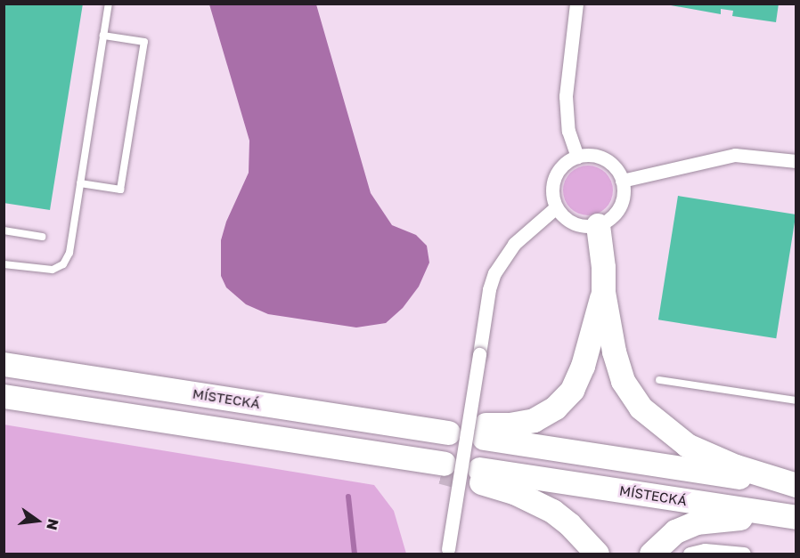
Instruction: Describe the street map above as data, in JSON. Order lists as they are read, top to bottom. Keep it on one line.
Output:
{"streets":{"highway":["MÍSTECKÁ"]},"north":"right"}
